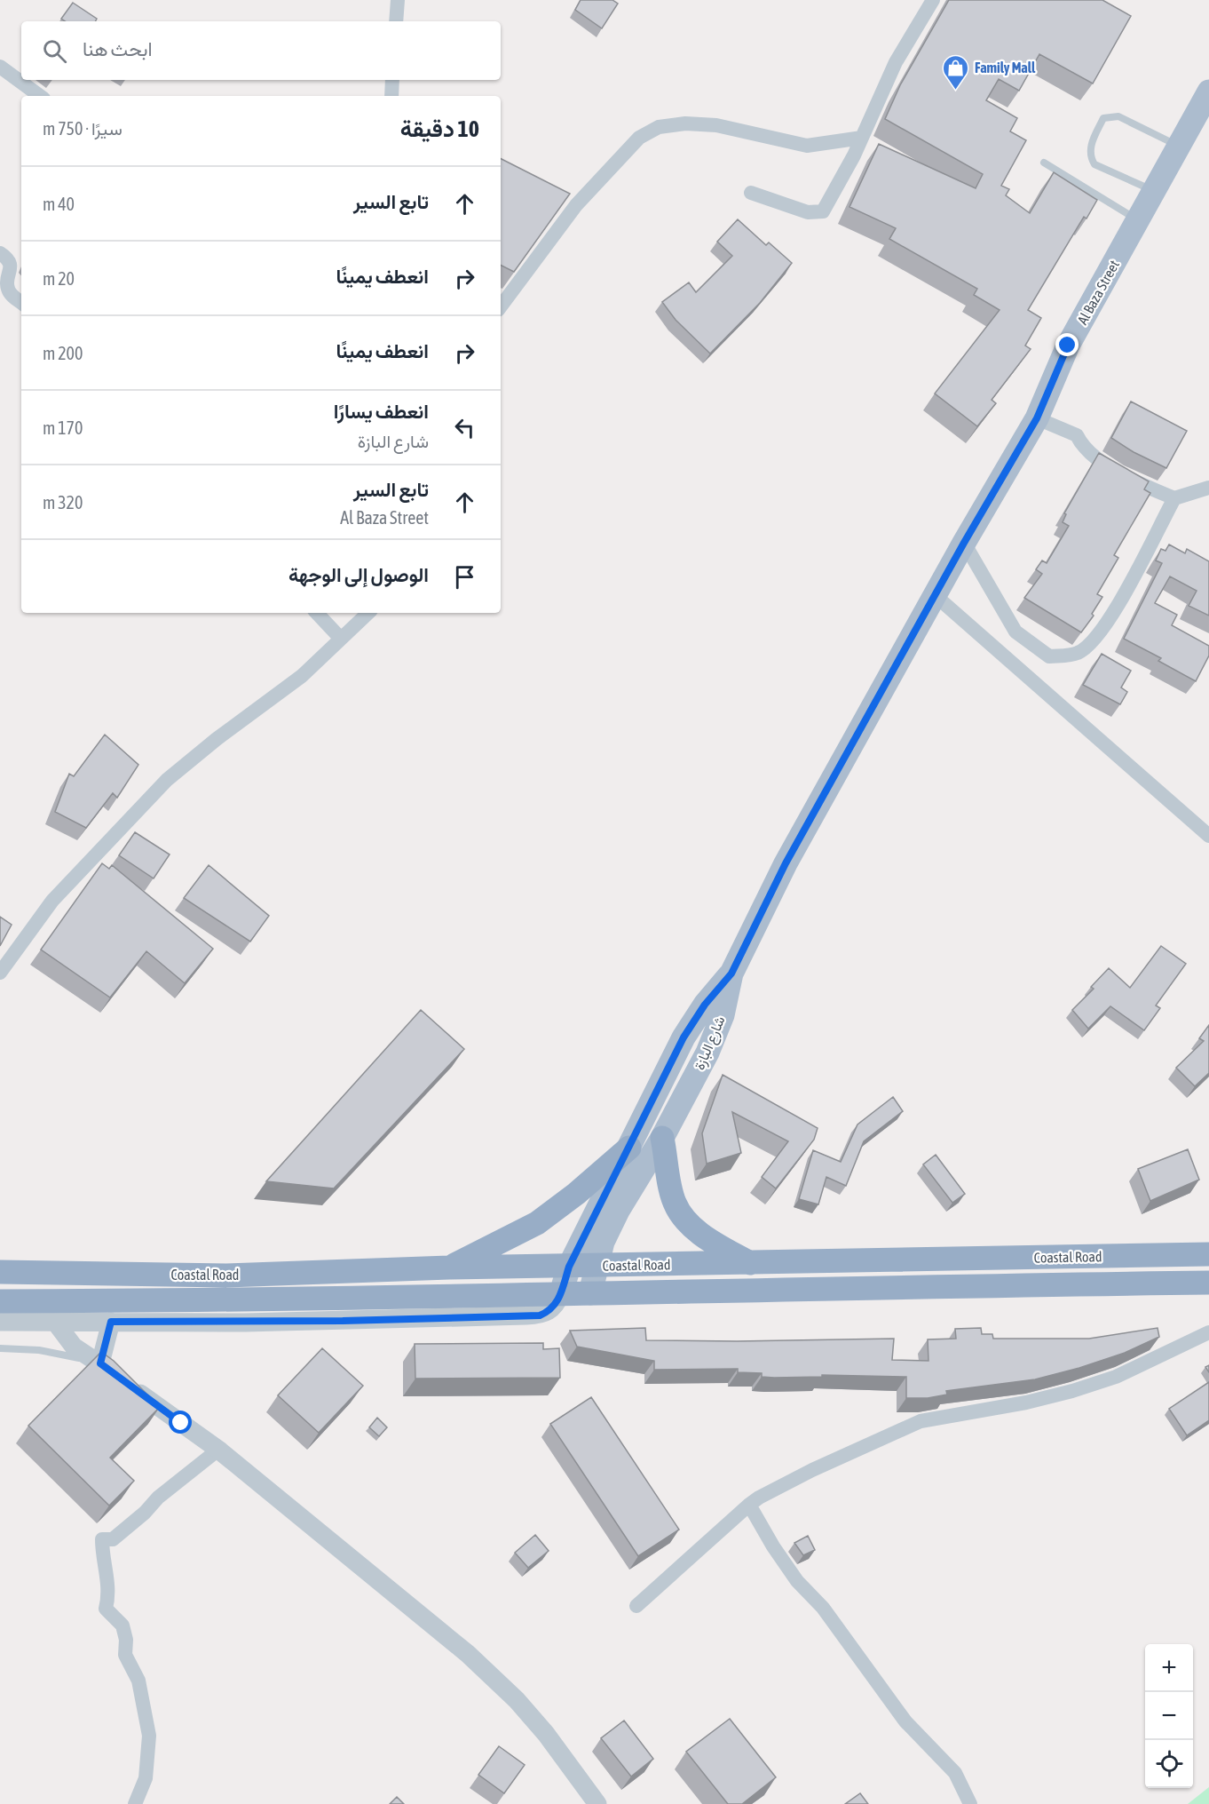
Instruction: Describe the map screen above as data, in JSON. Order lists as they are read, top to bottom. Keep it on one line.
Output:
{"streets":{"highway":["Coastal Road"],"main road":["Al Baza Street","شارع البازة"]},"crossings":[["Al Baza Street","شارع البازة"],["شارع البازة","Coastal Road"]],"places":{"shop":["Family Mall"]},"page":{"search":"ابحث هنا","heading":["10 دقيقة","سيرًا · 750 m"],"list":[["تابع السير","40 m"],["انعطف يمينًا","20 m"],["انعطف يمينًا","200 m"],["انعطف يسارًا","شارع البازة","170 m"],["تابع السير","Al Baza Street","320 m"],"الوصول إلى الوجهة"],"map_buttons":["+","−"]}}
